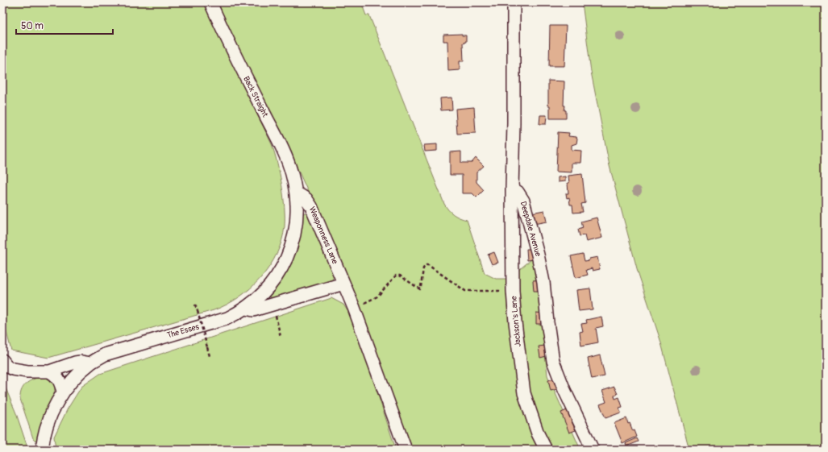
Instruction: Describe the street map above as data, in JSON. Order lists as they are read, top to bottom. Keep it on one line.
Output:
{"streets":{"street":["Back Straight","Deepdale Avenue","Weaponness Lane","Jackson's Lane","The Esses"]},"crossings":[["Back Straight","Weaponness Lane"],["Back Straight","The Esses"],["Deepdale Avenue","Jackson's Lane"],["Weaponness Lane","The Esses"]],"scale_bar":"50 m"}
